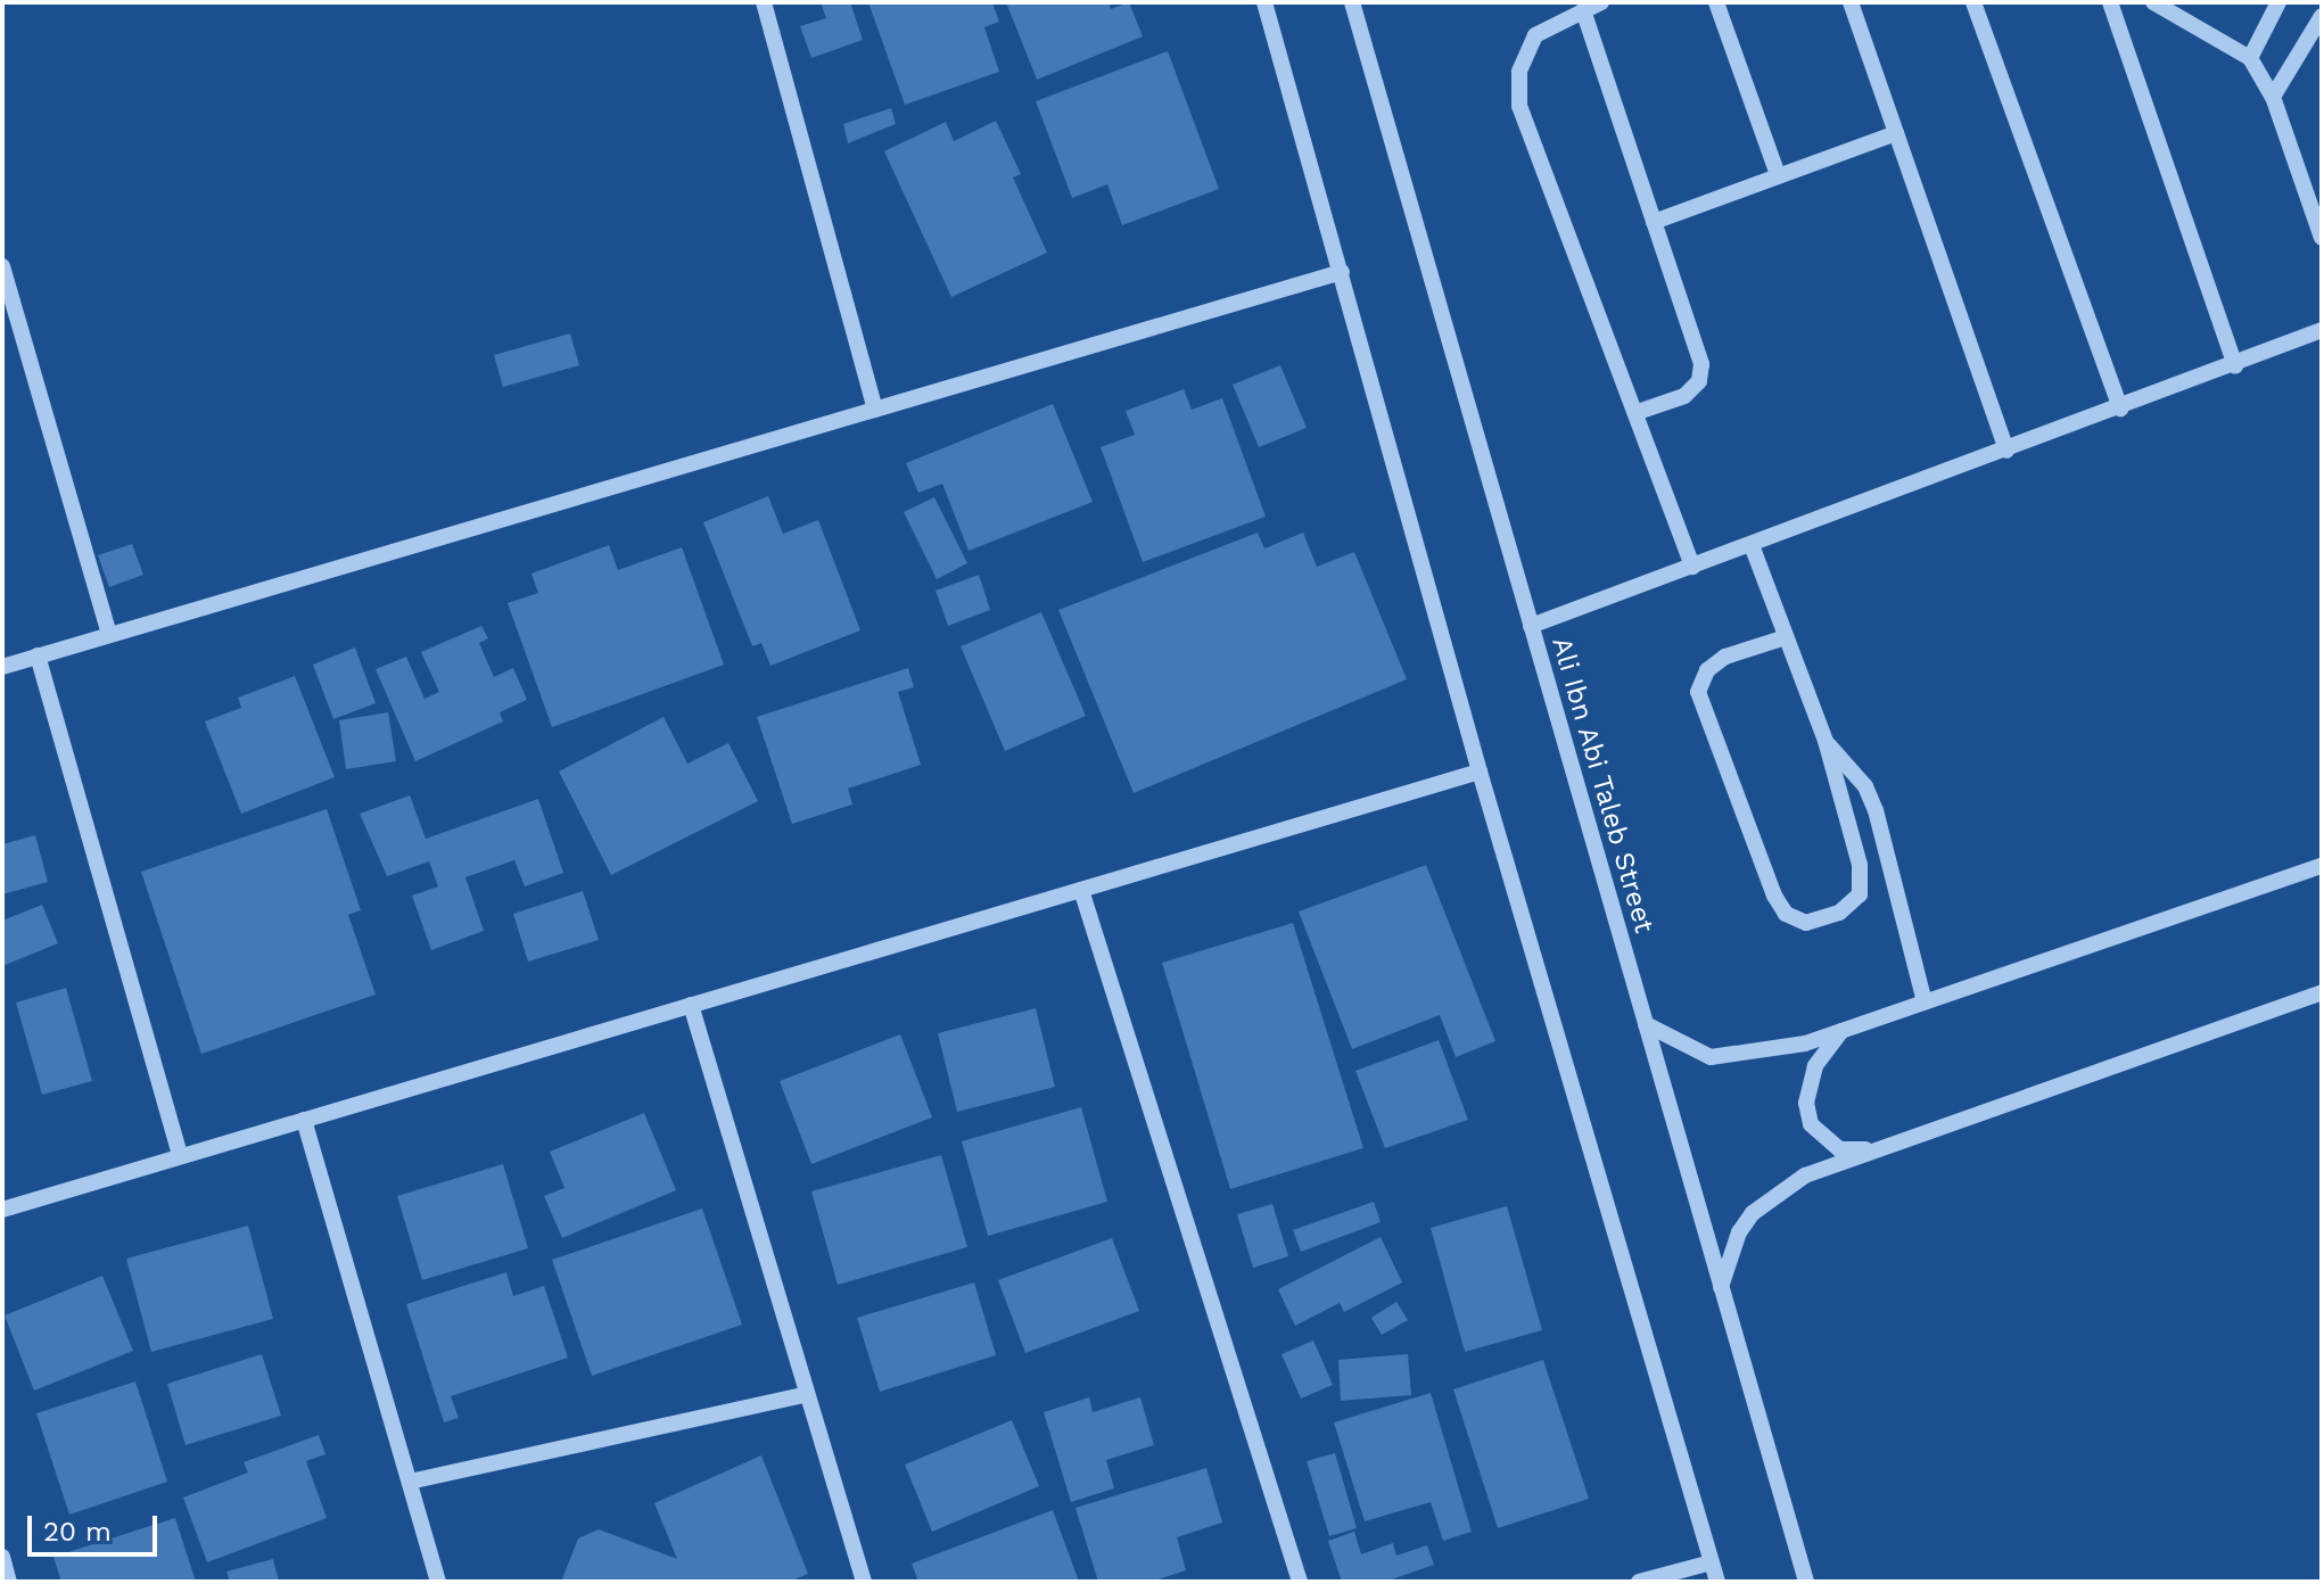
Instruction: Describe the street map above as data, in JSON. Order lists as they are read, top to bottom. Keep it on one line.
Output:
{"streets":{"street":["Ali Ibn Abi Taleb Street"]},"scale_bar":"20 m"}
